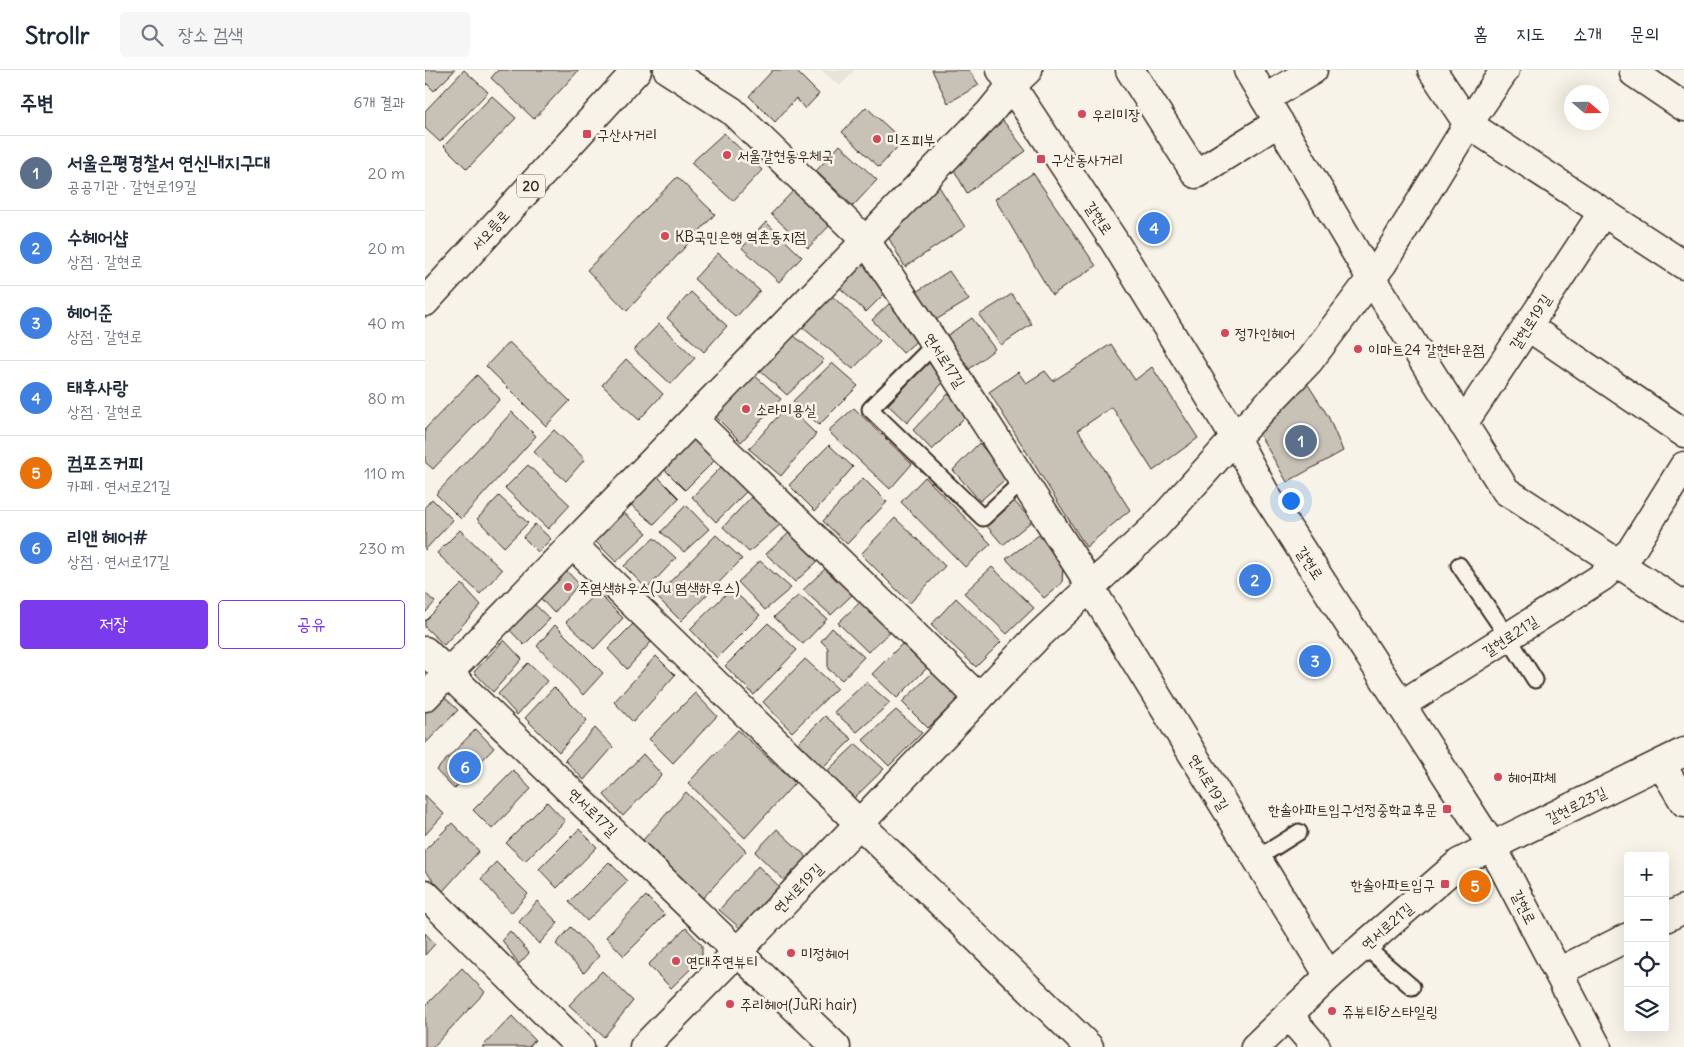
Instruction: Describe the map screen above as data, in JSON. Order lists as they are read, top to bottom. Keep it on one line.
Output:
{"streets":{"street":["20","갈현로","서오릉로","갈현로19길","연서로17길","갈현로21길","연서로19길","갈현로23길","연서로21길"]},"crossings":[["갈현로","갈현로21길"],["갈현로","연서로19길"],["갈현로","갈현로23길"],["갈현로","연서로21길"],["연서로17길","연서로19길"],["연서로19길","연서로21길"],["갈현로23길","연서로21길"]],"places":{"other":["우리미장","미즈피부","서울갈현동우체국","KB국민은행 역촌동지점","정가인헤어","이마트24 갈현타운점","소라미용실","주염색하우스(Ju 염색하우스)","헤어파체","미정헤어","연대주연뷰티","주리헤어(JuRi hair)","쥬뷰티&스타일링"],"transit":["구산사거리","구산동사거리","한솔아파트입구선정중학교후문","한솔아파트입구"]},"north":"right","page":{"header":"Strollr","search":"장소 검색","nav":["홈","지도","소개","문의"],"heading":["주변","6개 결과"],"list":[{"mark":"1","name":"서울은평경찰서 연신내지구대","note":"공공기관 · 갈현로19길","value":"20 m"},{"mark":"2","name":"수헤어샵","note":"상점 · 갈현로","value":"20 m"},{"mark":"3","name":"헤어준","note":"상점 · 갈현로","value":"40 m"},{"mark":"4","name":"태후사랑","note":"상점 · 갈현로","value":"80 m"},{"mark":"5","name":"컴포즈커피","note":"카페 · 연서로21길","value":"110 m"},{"mark":"6","name":"리앤 헤어#","note":"상점 · 연서로17길","value":"230 m"}],"pins":["4","1","2","3","6","5"],"buttons":["저장","공유"],"map_buttons":["+","−"]}}
